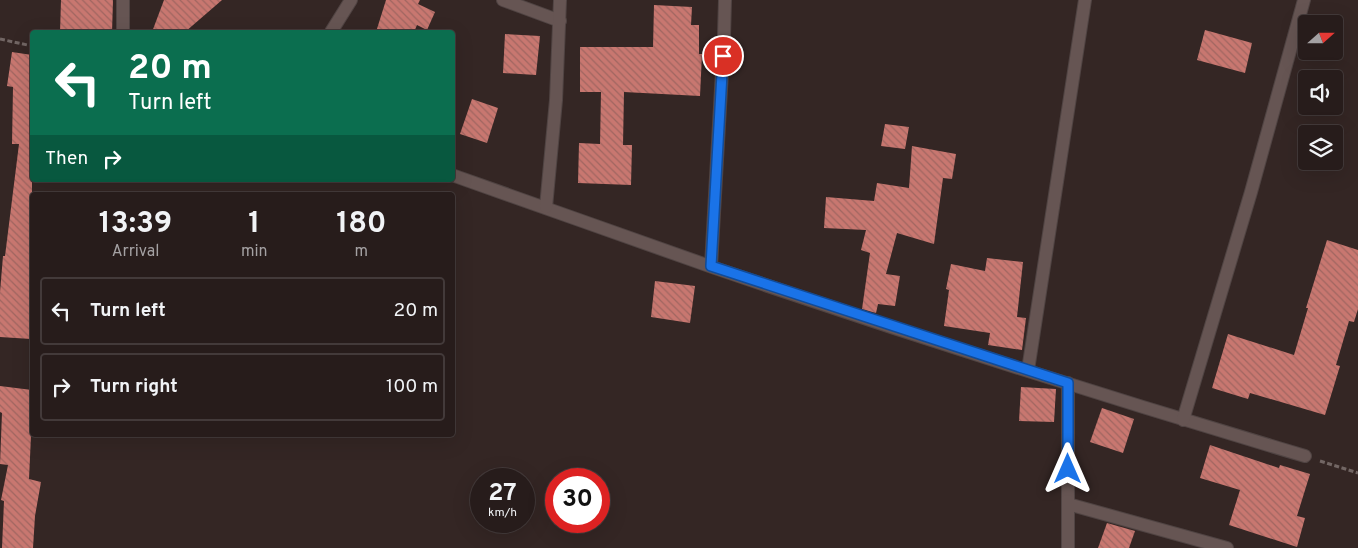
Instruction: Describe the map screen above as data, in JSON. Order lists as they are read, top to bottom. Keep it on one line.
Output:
{"north":"right","page":{"turn":["20 m","Turn left"],"then":"Then","eta":["13:39","Arrival","1","min","180","m"],"list":[{"name":"Turn left","value":"20 m"},{"name":"Turn right","value":"100 m"}],"speed":"27 km/h","limit":"30"}}
